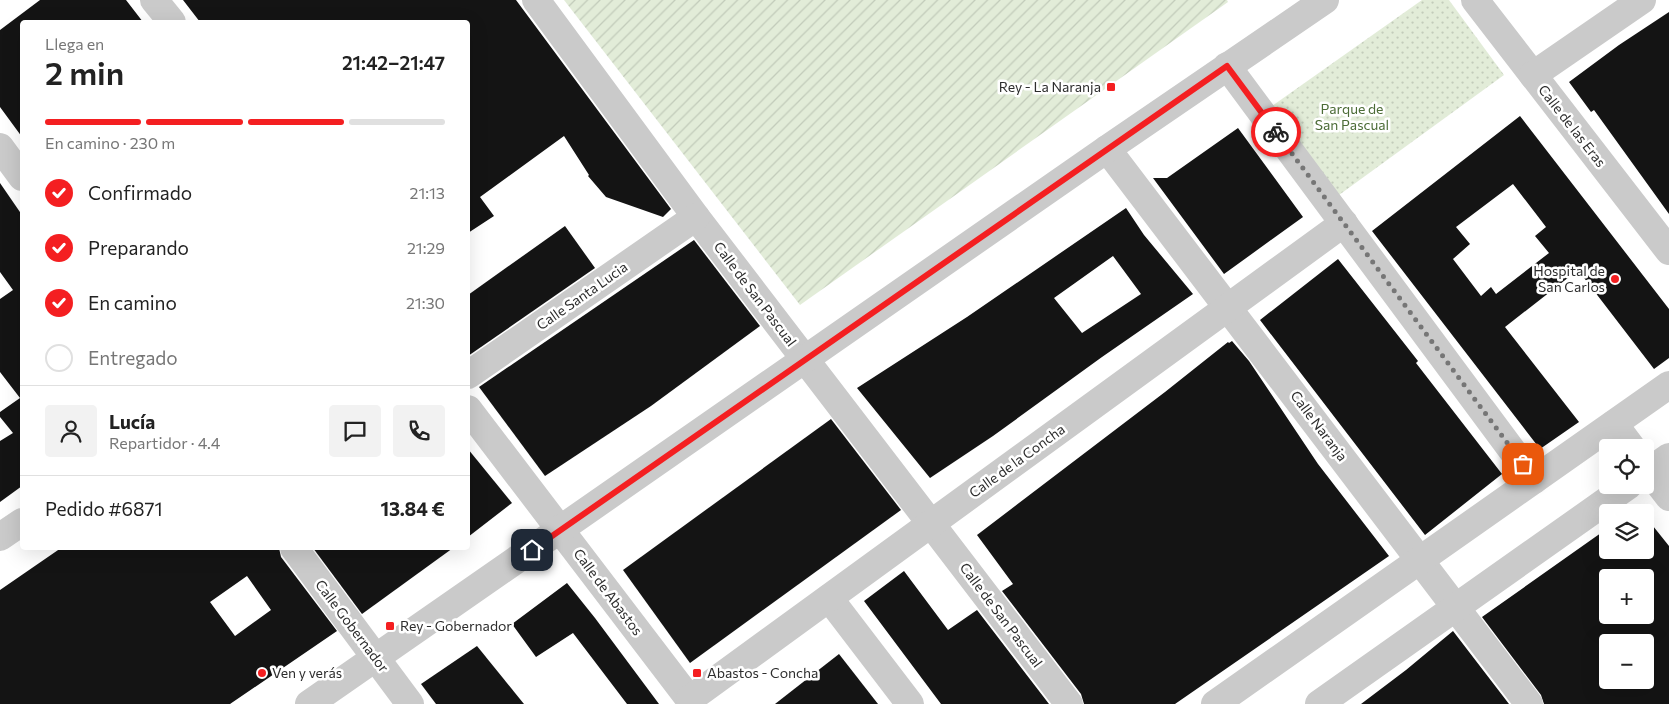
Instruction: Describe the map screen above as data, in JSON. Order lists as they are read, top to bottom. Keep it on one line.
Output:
{"streets":{"street":["Calle de las Eras","Calle de San Pascual","Calle Santa Lucia","Calle Naranja","Calle de la Concha","Calle de Abastos","Calle Gobernador"]},"crossings":[["Calle de San Pascual","Calle Santa Lucia"],["Calle de San Pascual","Calle de la Concha"],["Calle Naranja","Calle de la Concha"],["Calle de la Concha","Calle de Abastos"]],"parks":["Parque de San Pascual"],"places":{"transit":["Rey - La Naranja","Rey - Gobernador","Abastos - Concha"],"other":["Hospital de San Carlos","Ven y verás"]},"page":{"heading":["2 min","Llega en","21:42–21:47"],"panel":["Lucía","Repartidor · 4.4","Pedido #6871","13.84 €"],"bar":"En camino · 230 m","list":[["Confirmado","21:13"],["Preparando","21:29"],["En camino","21:30"],"Entregado"],"map_buttons":["+","−"]}}
